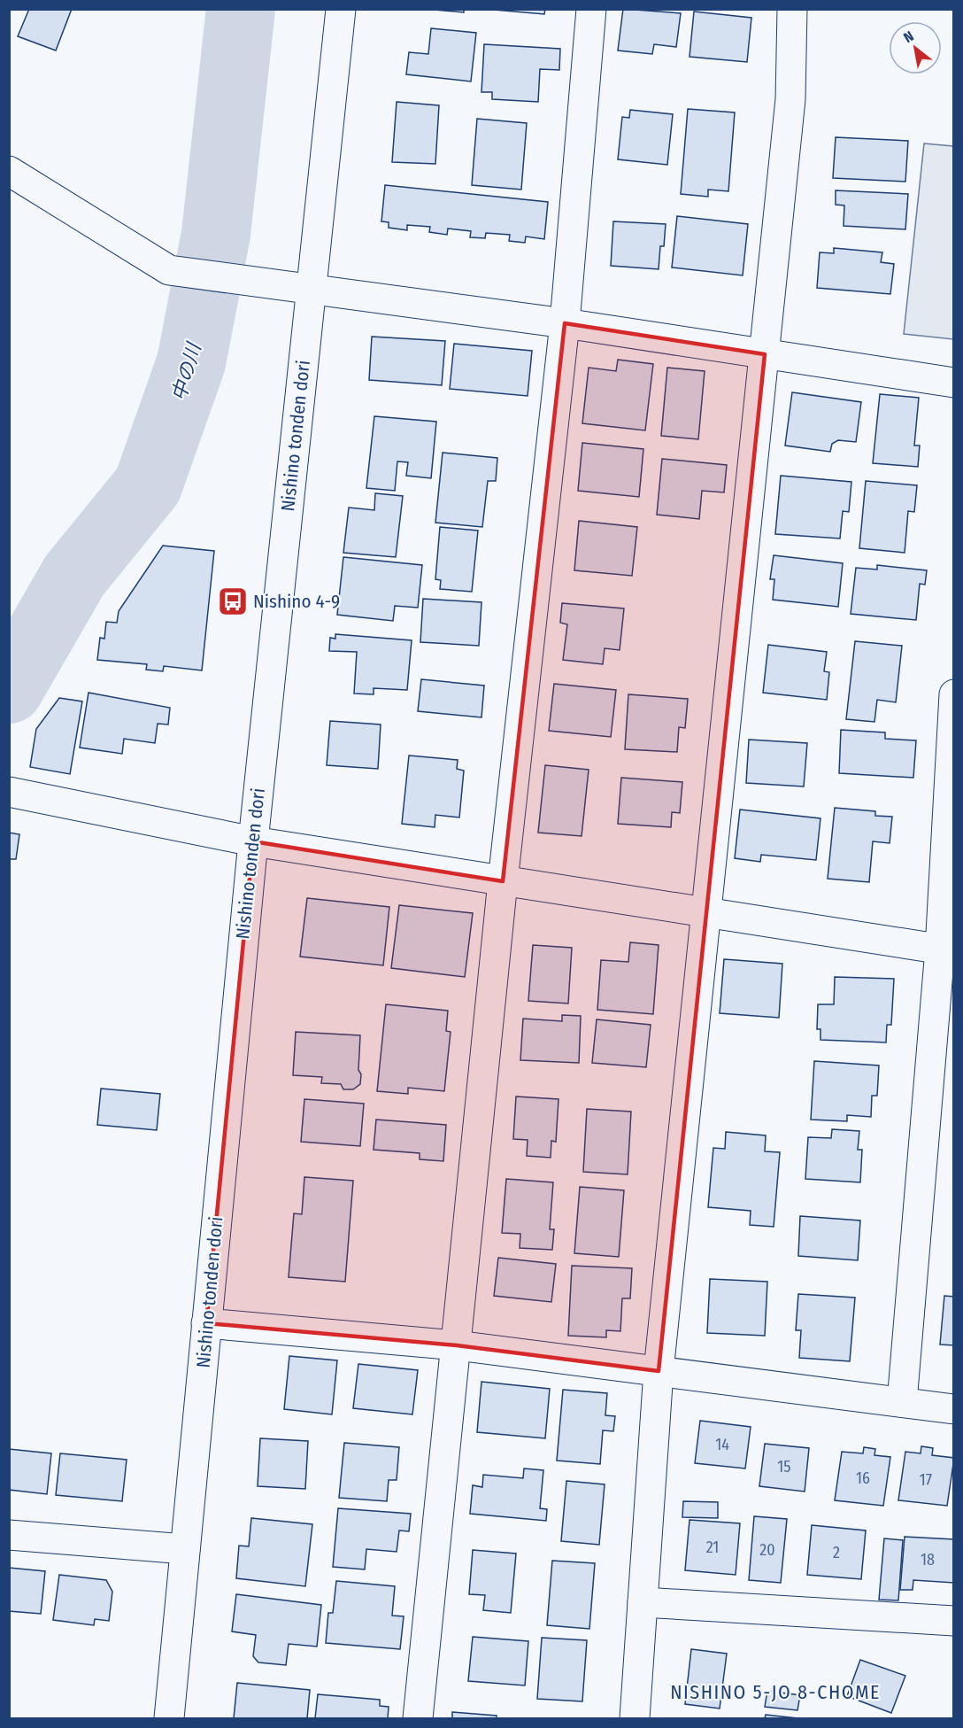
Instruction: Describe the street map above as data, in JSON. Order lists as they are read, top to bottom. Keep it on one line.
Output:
{"streets":{"street":["Nishino tonden dori"]},"districts":["NISHINO 5-JO 8-CHOME"],"water":["中の川"],"places":{"bus stop":["Nishino 4-9"]},"house_numbers":["14","15","16","17","21","20","2","18"],"north":"top left"}
